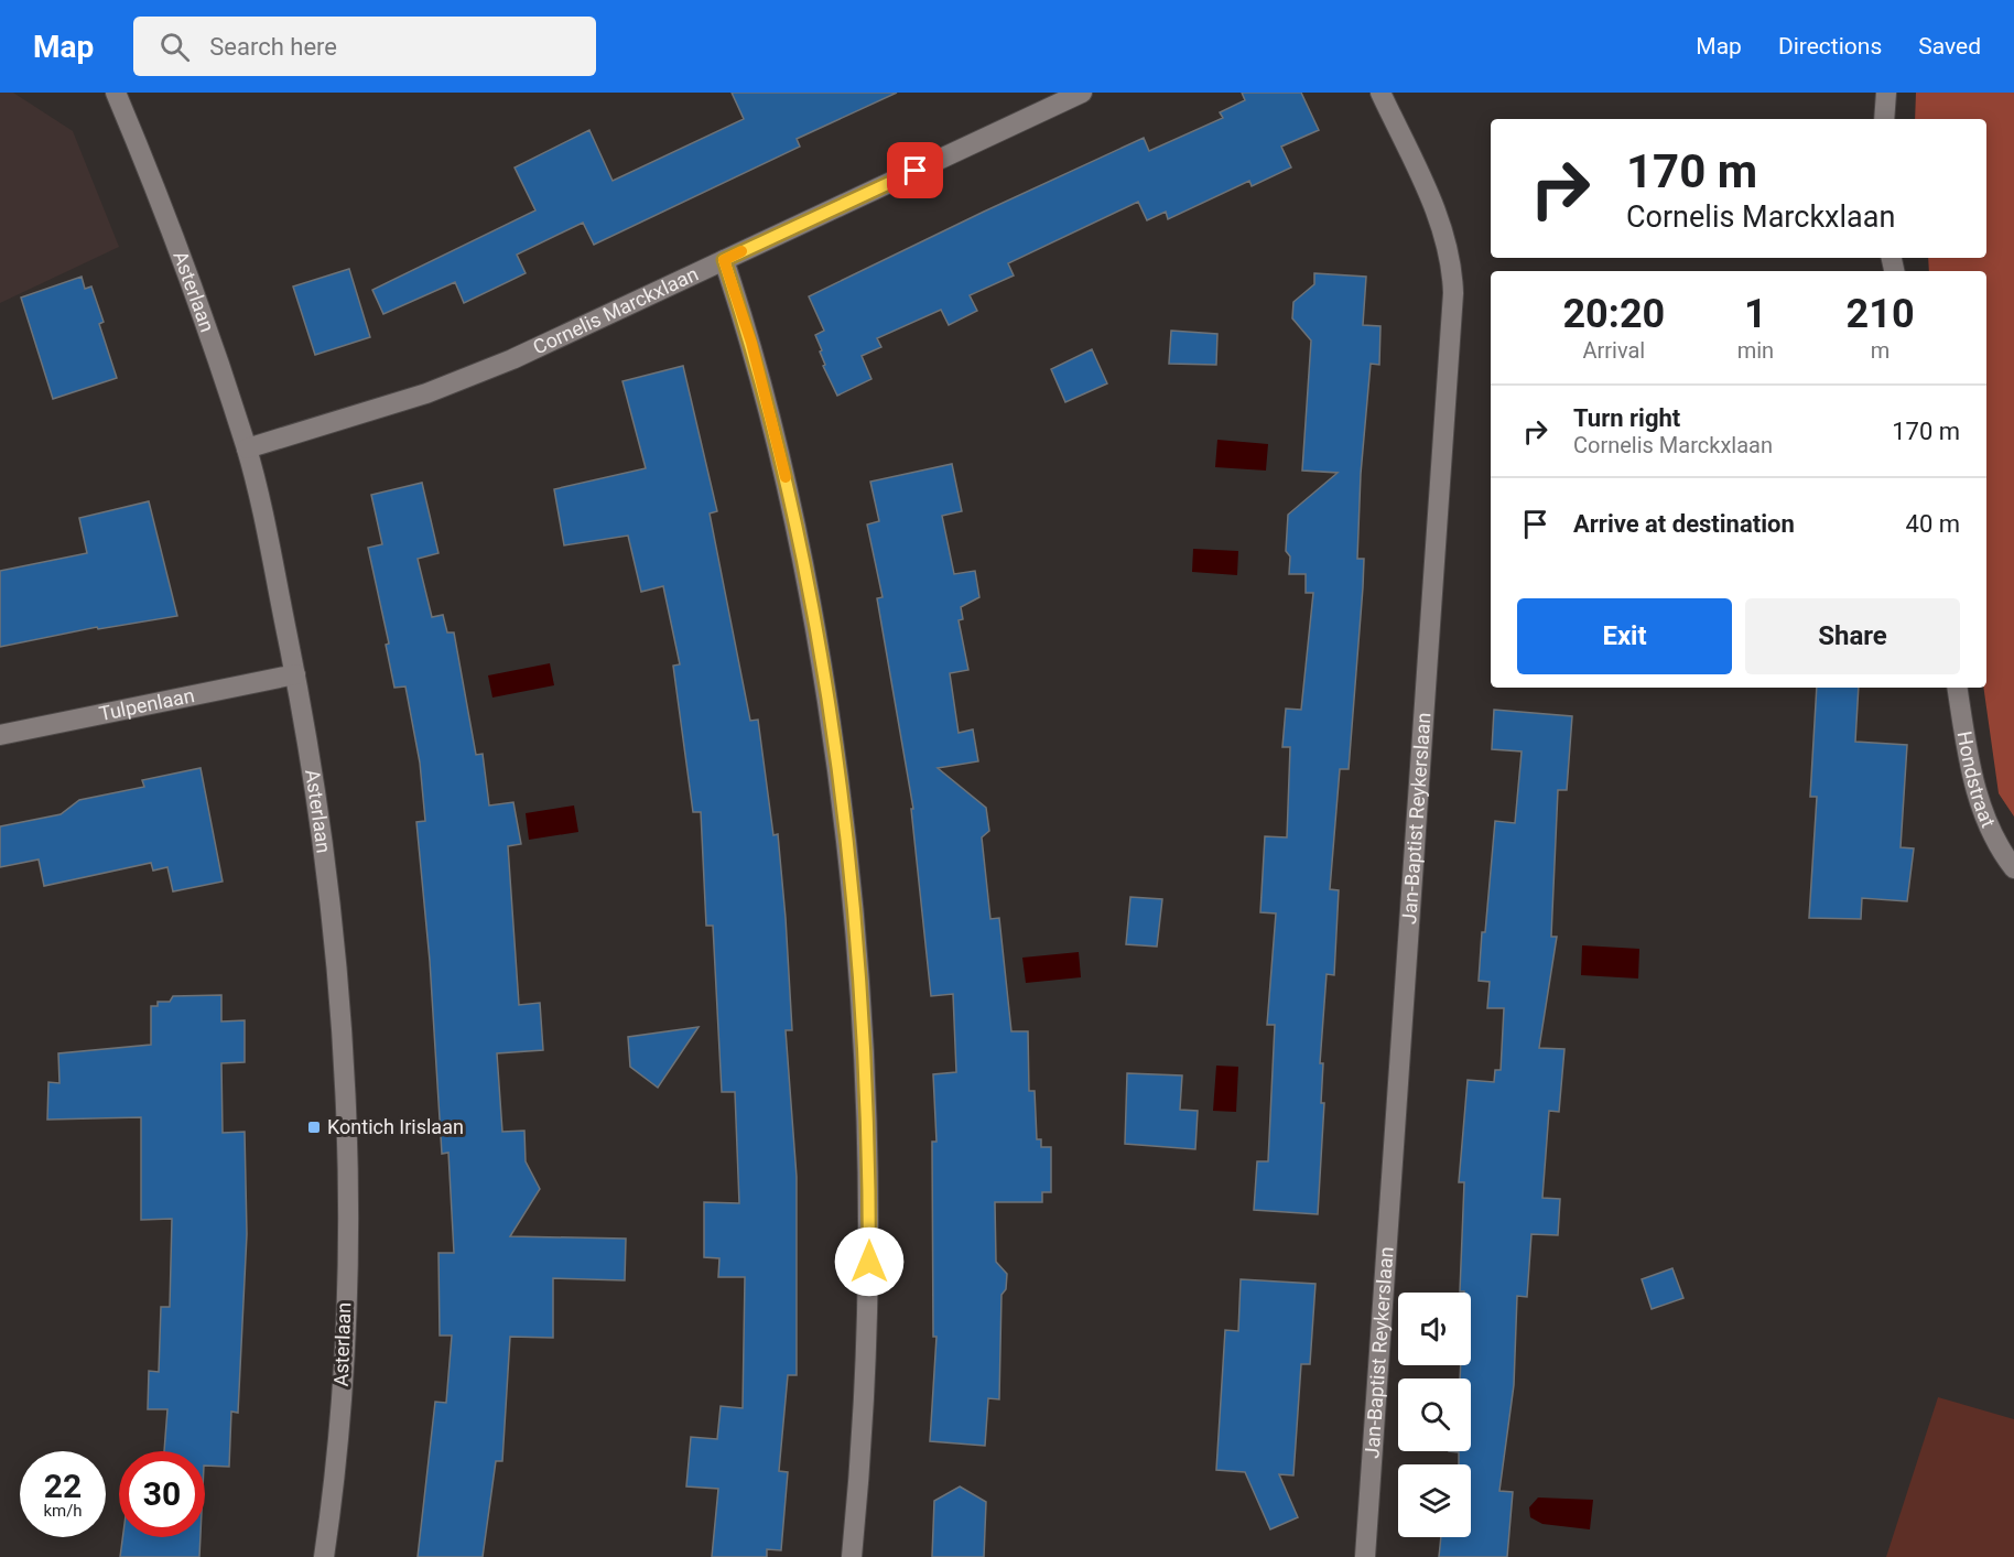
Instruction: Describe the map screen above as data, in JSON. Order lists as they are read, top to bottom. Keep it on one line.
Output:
{"streets":{"street":["Asterlaan","Cornelis Marckxlaan","Tulpenlaan","Hondstraat","Jan-Baptist Reykerslaan"]},"crossings":[["Asterlaan","Cornelis Marckxlaan"],["Asterlaan","Tulpenlaan"]],"places":{"transit":["Kontich Irislaan"]},"page":{"header":"Map","search":"Search here","nav":["Map","Directions","Saved"],"turn":["170 m","Cornelis Marckxlaan"],"eta":["20:20","Arrival","1","min","210","m"],"list":[{"name":"Turn right","note":"Cornelis Marckxlaan","value":"170 m"},{"name":"Arrive at destination","value":"40 m"}],"buttons":["Exit","Share"],"speed":"22 km/h","limit":"30"}}
